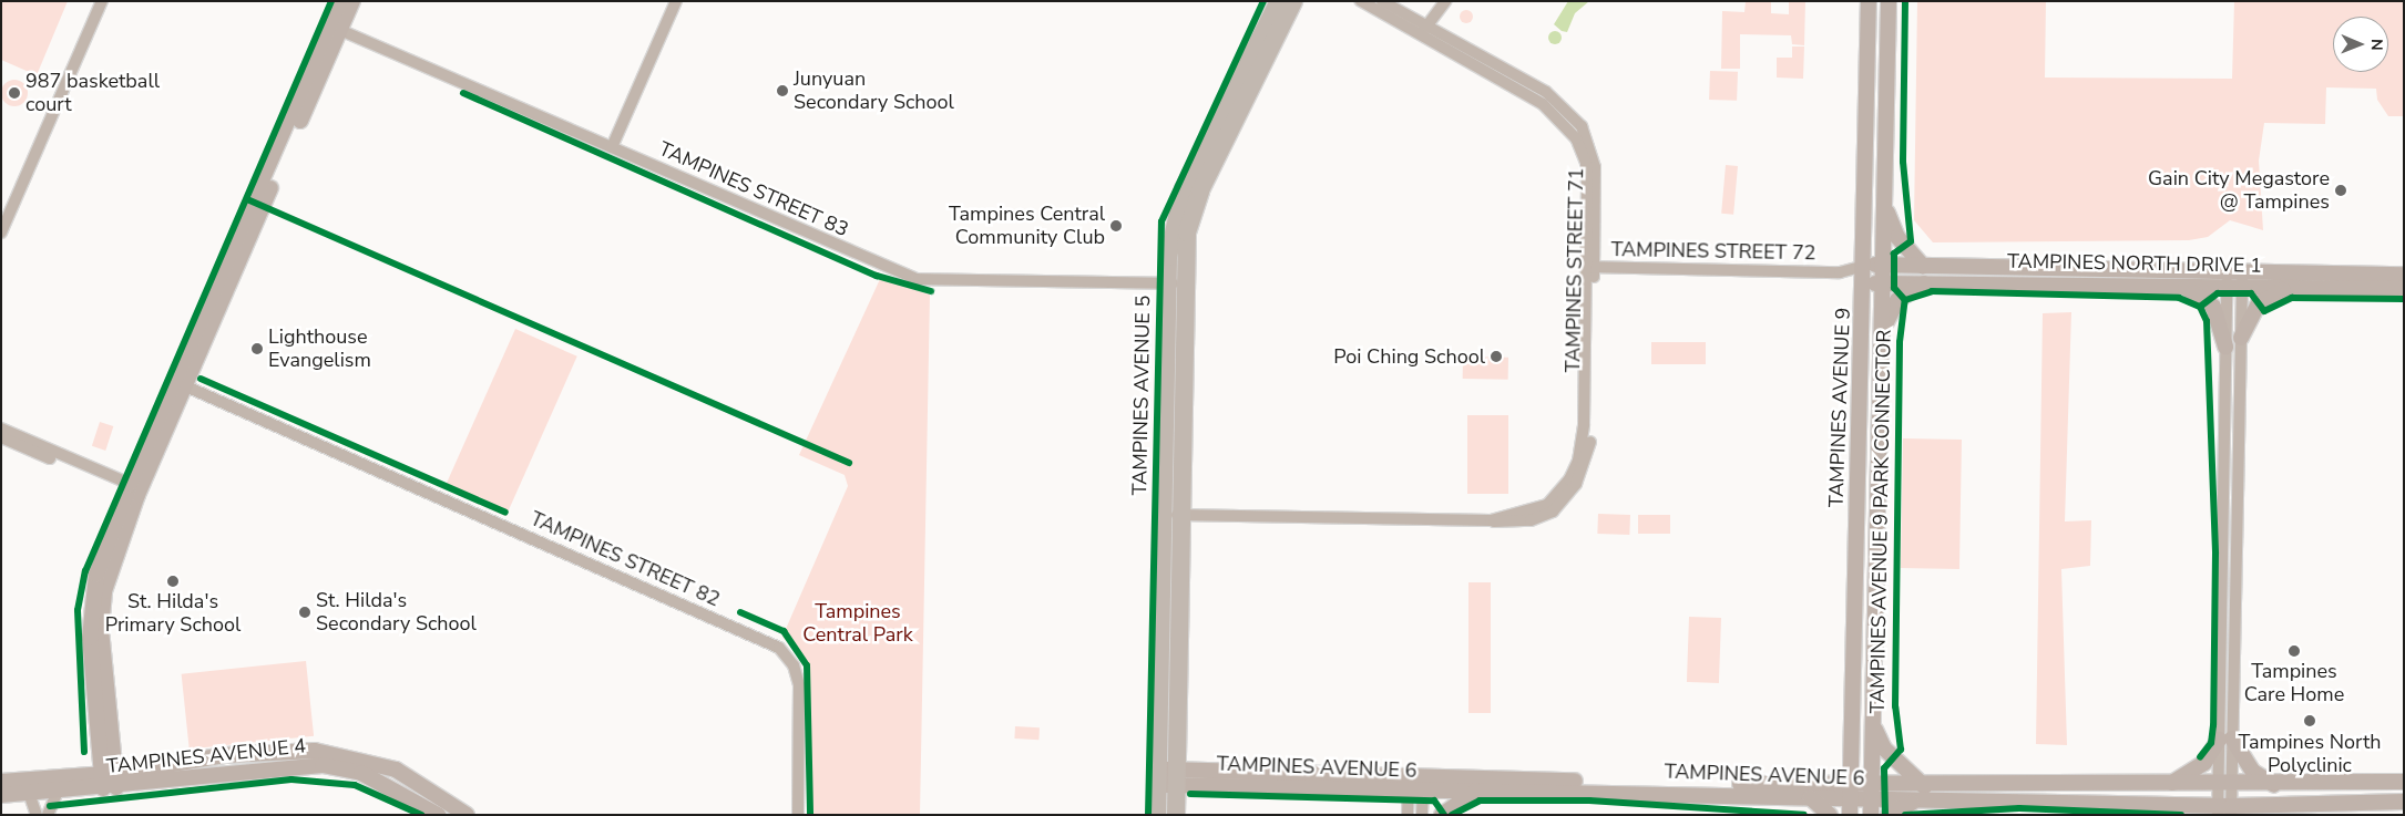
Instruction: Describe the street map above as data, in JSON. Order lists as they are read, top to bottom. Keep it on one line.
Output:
{"streets":{"main road":["TAMPINES AVENUE 5"],"street":["TAMPINES STREET 83","TAMPINES STREET 72","TAMPINES NORTH DRIVE 1","TAMPINES STREET 71","TAMPINES AVENUE 9","TAMPINES STREET 82","TAMPINES AVENUE 4","TAMPINES AVENUE 6"],"cycle path":["TAMPINES AVENUE 9 PARK CONNECTOR"]},"crossings":[["TAMPINES STREET 83","TAMPINES AVENUE 5"],["TAMPINES STREET 72","TAMPINES NORTH DRIVE 1"],["TAMPINES STREET 72","TAMPINES STREET 71"],["TAMPINES STREET 72","TAMPINES AVENUE 9"],["TAMPINES NORTH DRIVE 1","TAMPINES AVENUE 9"],["TAMPINES STREET 71","TAMPINES AVENUE 5"],["TAMPINES AVENUE 5","TAMPINES AVENUE 6"],["TAMPINES AVENUE 9","TAMPINES AVENUE 6"]],"parks":["Tampines Central Park"],"places":["Junyuan Secondary School","987 basketball court","Gain City Megastore @ Tampines","Tampines Central Community Club","Lighthouse Evangelism","Poi Ching School","St. Hilda's Primary School","St. Hilda's Secondary School","Tampines Care Home","Tampines North Polyclinic"],"north":"right"}
